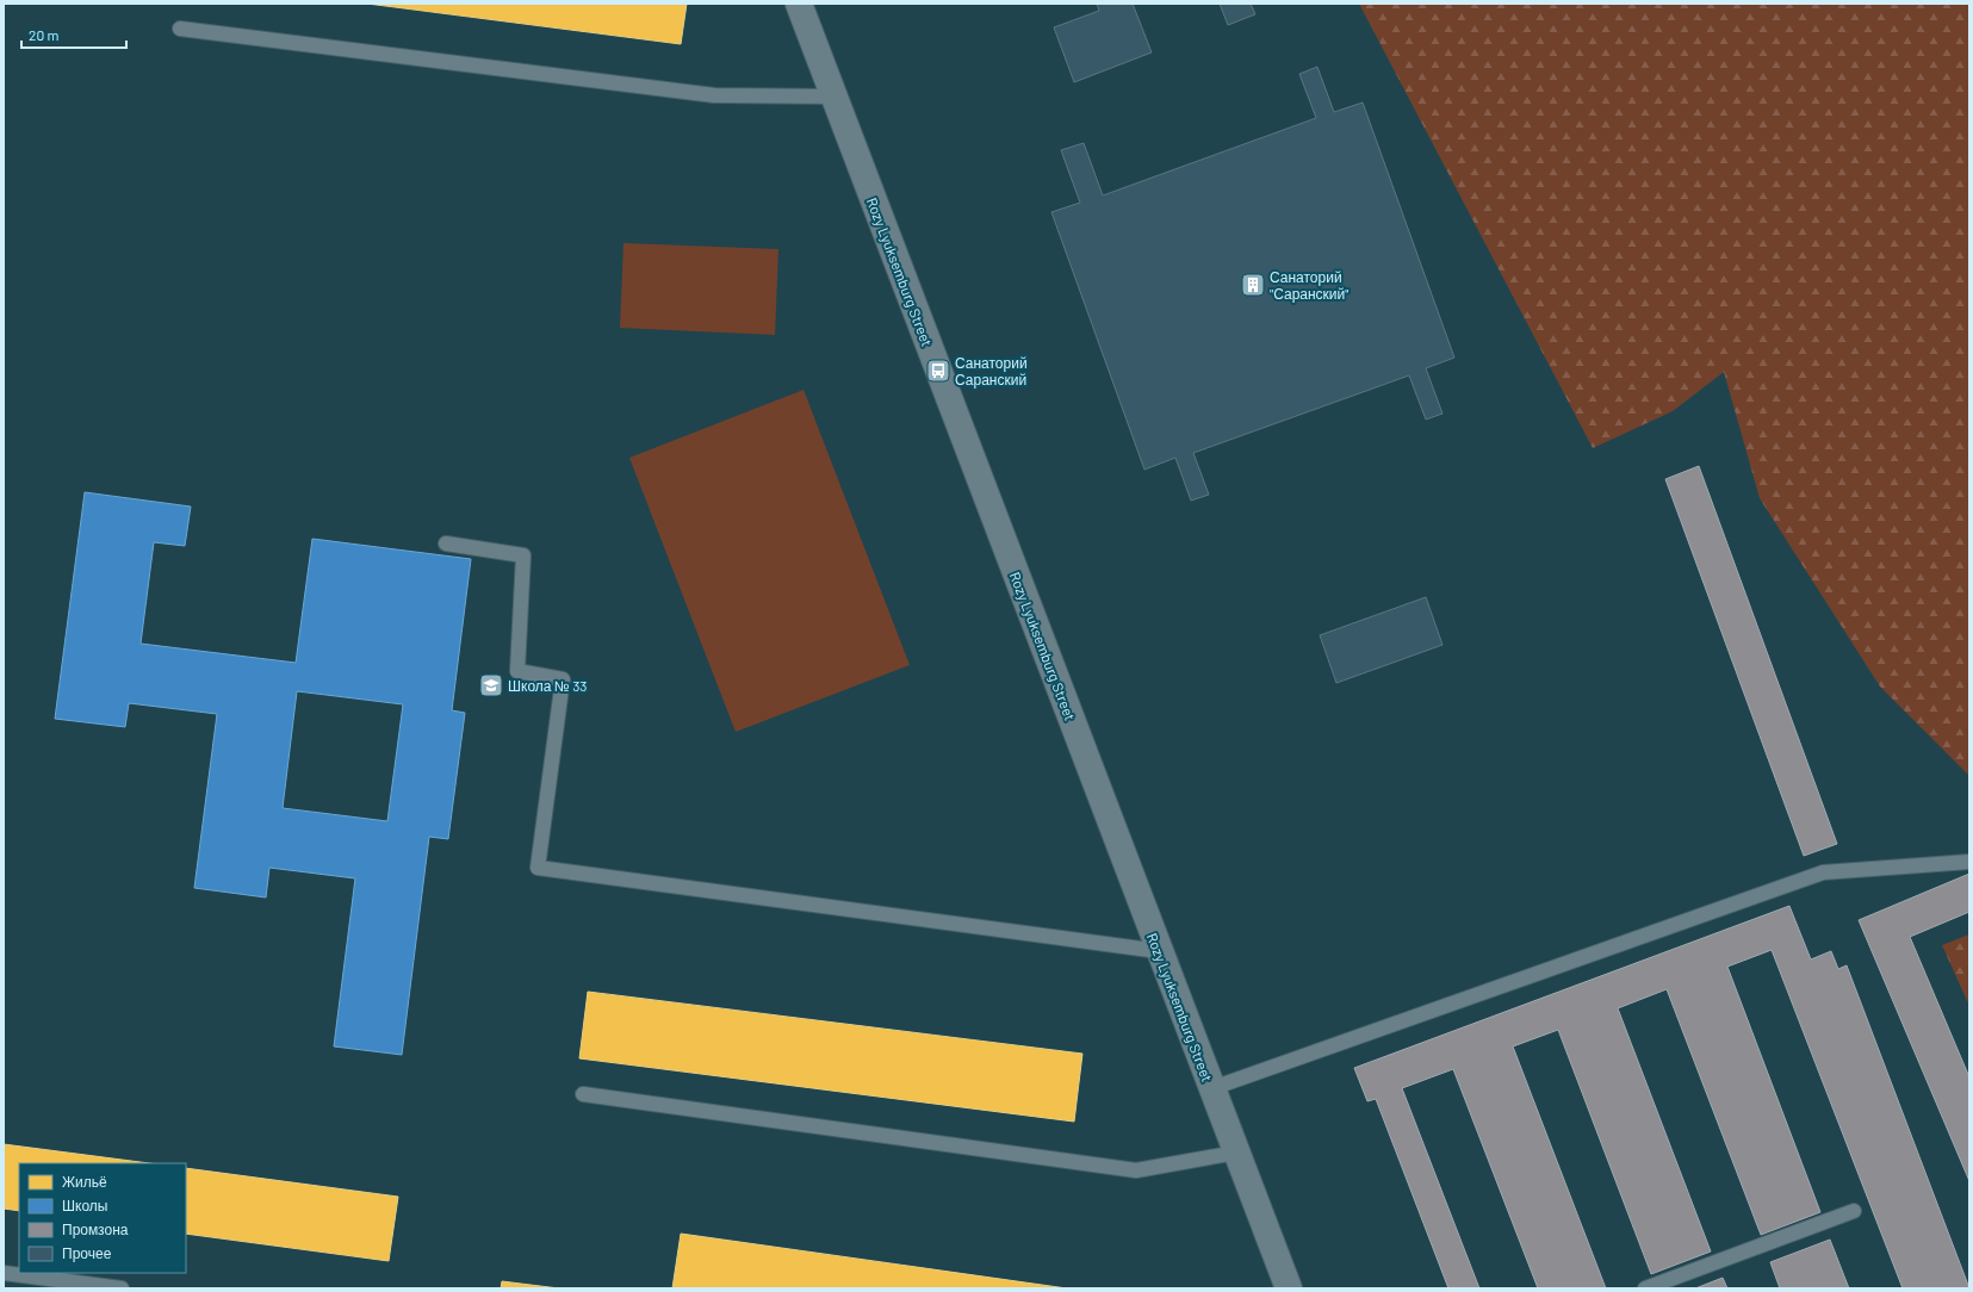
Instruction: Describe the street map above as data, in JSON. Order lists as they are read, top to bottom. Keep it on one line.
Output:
{"streets":{"street":["Rozy Lyuksemburg Street"]},"places":{"building":["Санаторий \"Саранский\""],"bus stop":["Санаторий Саранский"],"school or university":["Школа № 33"]},"legend":["Жильё","Школы","Промзона","Прочее"],"scale_bar":"20 m"}
